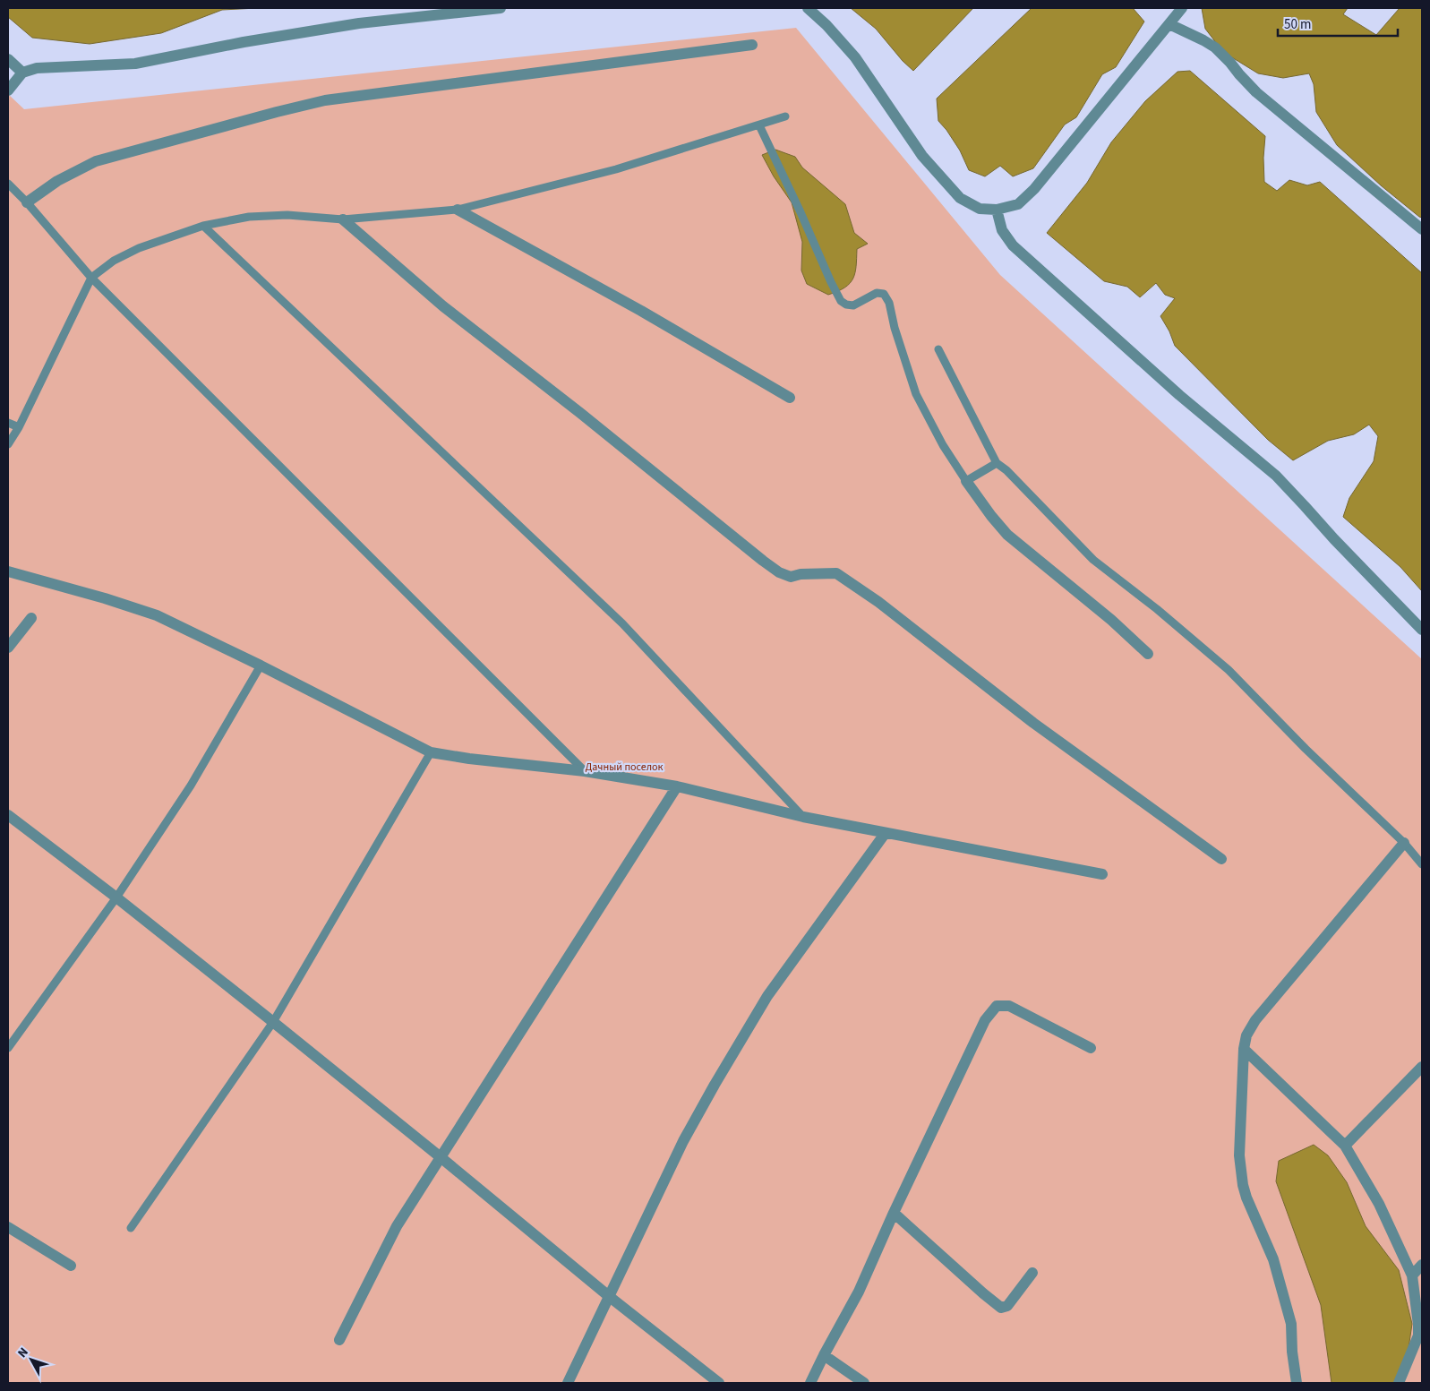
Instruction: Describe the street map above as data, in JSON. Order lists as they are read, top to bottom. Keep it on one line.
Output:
{"parks":["Дачный поселок"],"scale_bar":"50 m","north":"top left"}
